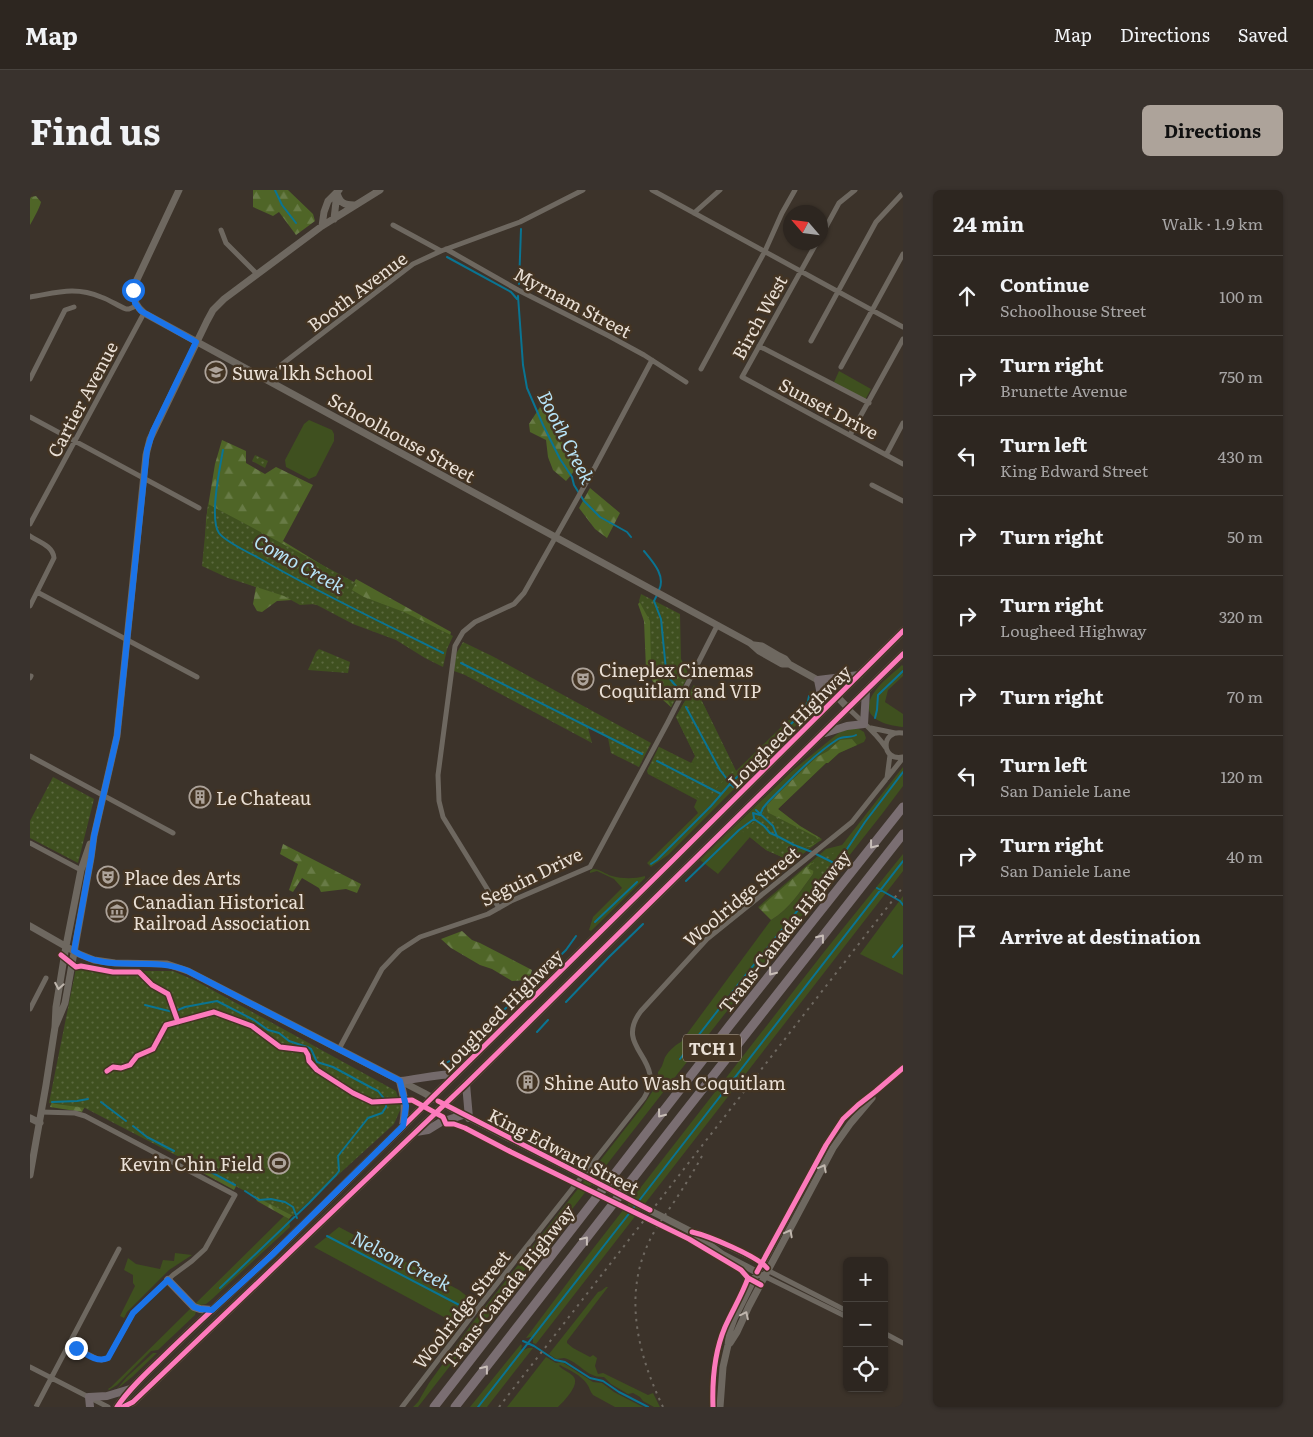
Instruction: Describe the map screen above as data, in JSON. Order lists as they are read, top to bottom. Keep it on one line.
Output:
{"streets":{"highway":["Trans-Canada Highway","TCH 1"],"main road":["Schoolhouse Street","Lougheed Highway","King Edward Street"],"street":["Booth Avenue","Myrnam Street","Birch West","Cartier Avenue","Sunset Drive","Seguin Drive","Woolridge Street"]},"crossings":[["Booth Avenue","Myrnam Street"],["Booth Avenue","Schoolhouse Street"],["Birch West","Sunset Drive"],["Cartier Avenue","Schoolhouse Street"],["Schoolhouse Street","Lougheed Highway"],["Schoolhouse Street","Seguin Drive"],["Lougheed Highway","King Edward Street"],["Seguin Drive","King Edward Street"]],"water":["Booth Creek","Como Creek","Nelson Creek"],"places":{"school or university":["Suwa'lkh School"],"theatre":["Cineplex Cinemas Coquitlam and VIP","Place des Arts"],"building":["Le Chateau","Shine Auto Wash Coquitlam"],"museum":["Canadian Historical Railroad Association"],"sports":["Kevin Chin Field"]},"north":"top left","page":{"header":"Map","nav":["Map","Directions","Saved"],"title":"Find us","buttons":"Directions","heading":["24 min","Walk · 1.9 km"],"list":[["Continue","Schoolhouse Street","100 m"],["Turn right","Brunette Avenue","750 m"],["Turn left","King Edward Street","430 m"],["Turn right","50 m"],["Turn right","Lougheed Highway","320 m"],["Turn right","70 m"],["Turn left","San Daniele Lane","120 m"],["Turn right","San Daniele Lane","40 m"],"Arrive at destination"],"map_buttons":["+","−"]}}
